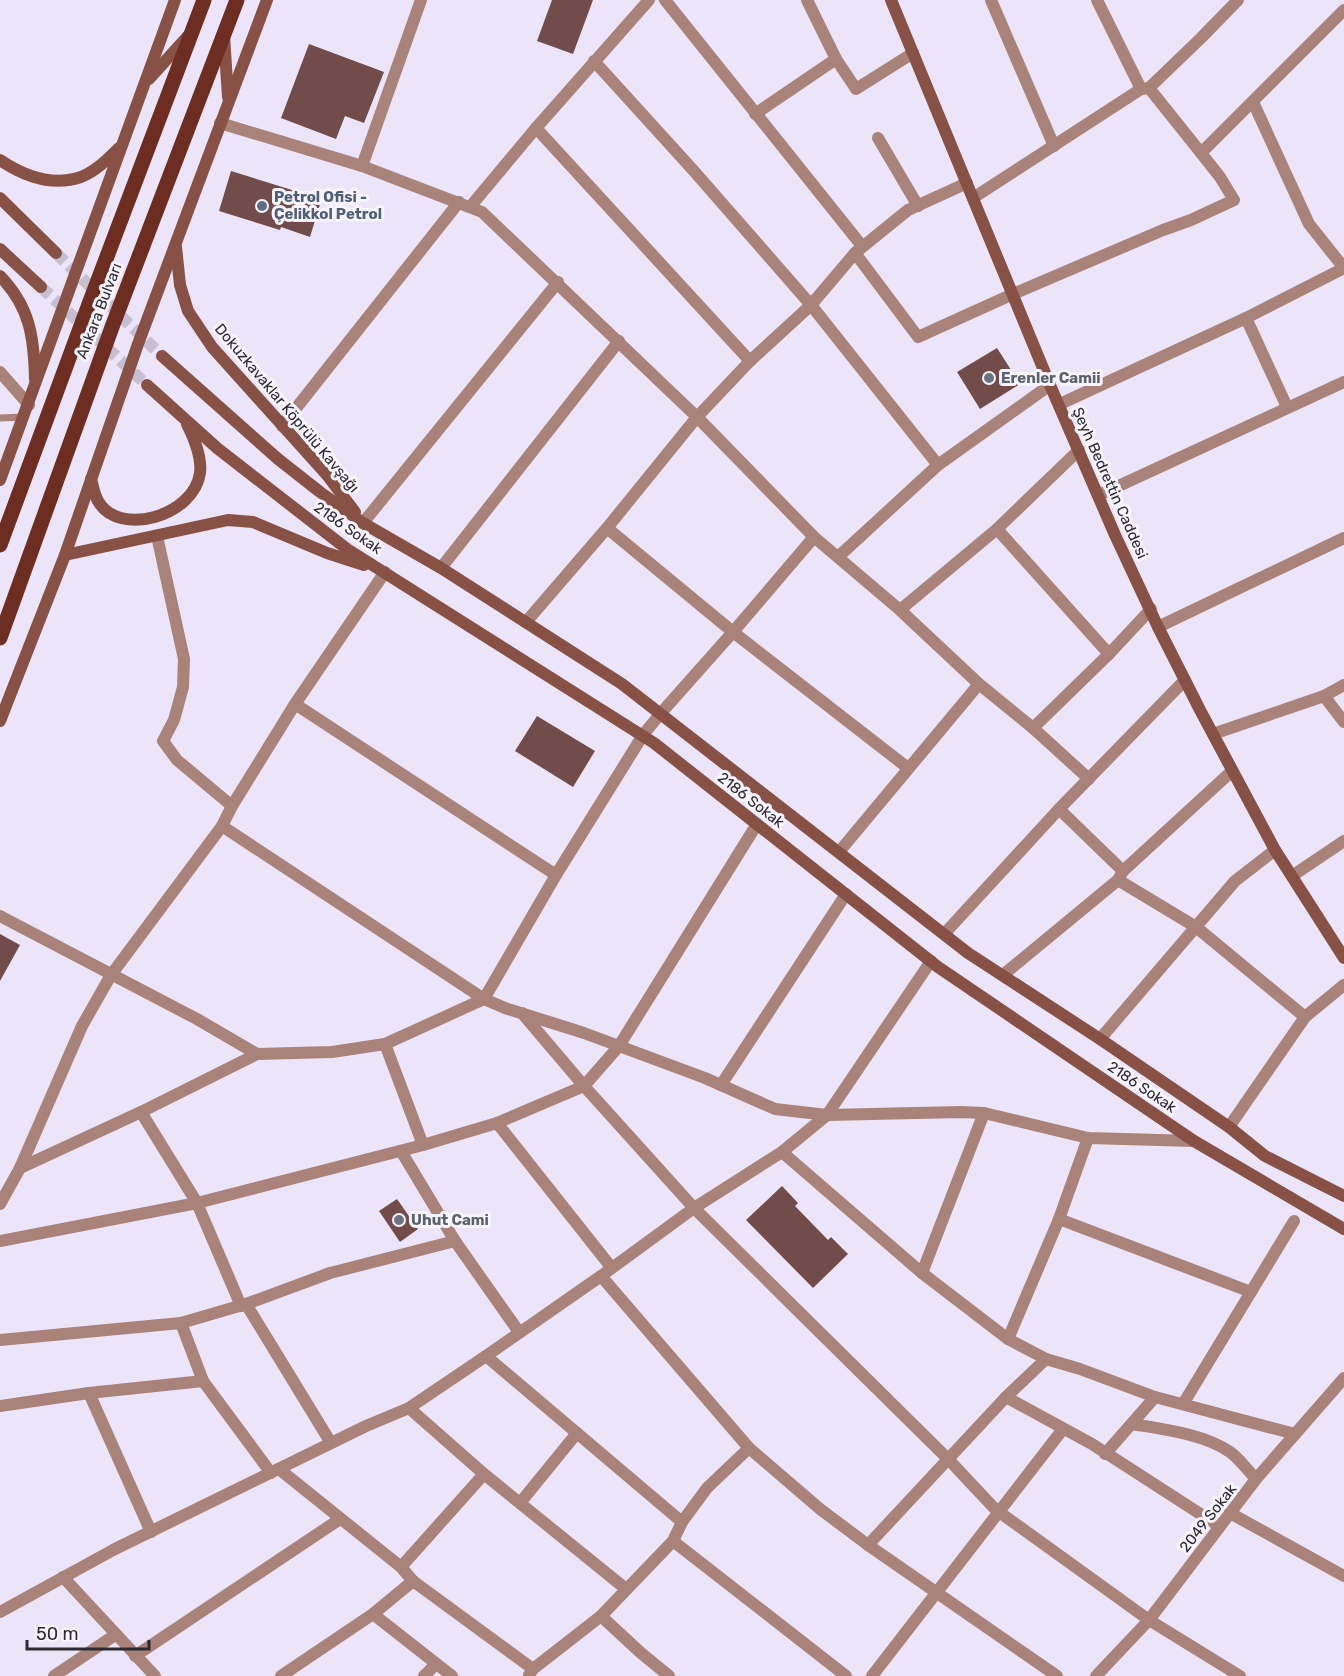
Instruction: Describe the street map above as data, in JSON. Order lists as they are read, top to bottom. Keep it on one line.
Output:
{"streets":{"main road":["Ankara Bulvarı","Dokuzkavaklar Köprülü Kavşağı","Şeyh Bedrettin Caddesi","2186 Sokak"],"street":["2049 Sokak"]},"crossings":[["Dokuzkavaklar Köprülü Kavşağı","2186 Sokak"]],"places":["Petrol Ofisi - Çelikkol Petrol","Erenler Camii","Uhut Cami"],"scale_bar":"50 m"}
